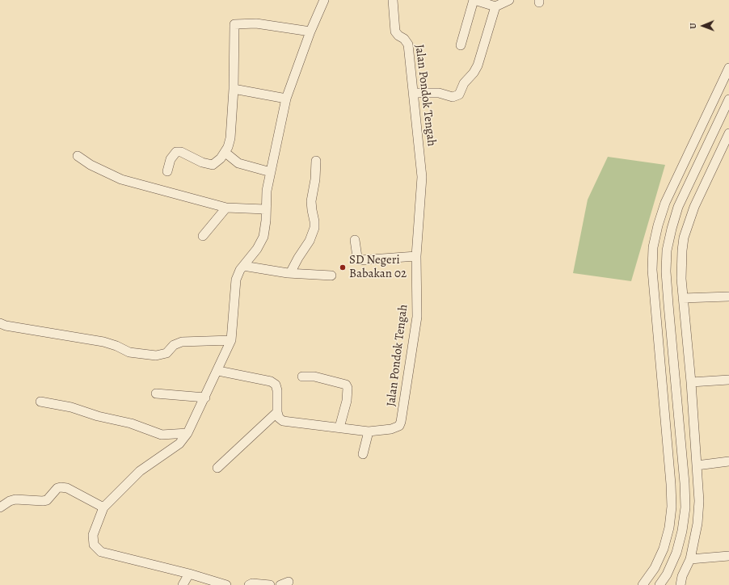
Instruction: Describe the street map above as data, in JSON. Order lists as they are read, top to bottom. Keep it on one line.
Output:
{"streets":{"street":["Jalan Pondok Tengah"]},"places":["SD Negeri Babakan 02"],"north":"left"}
